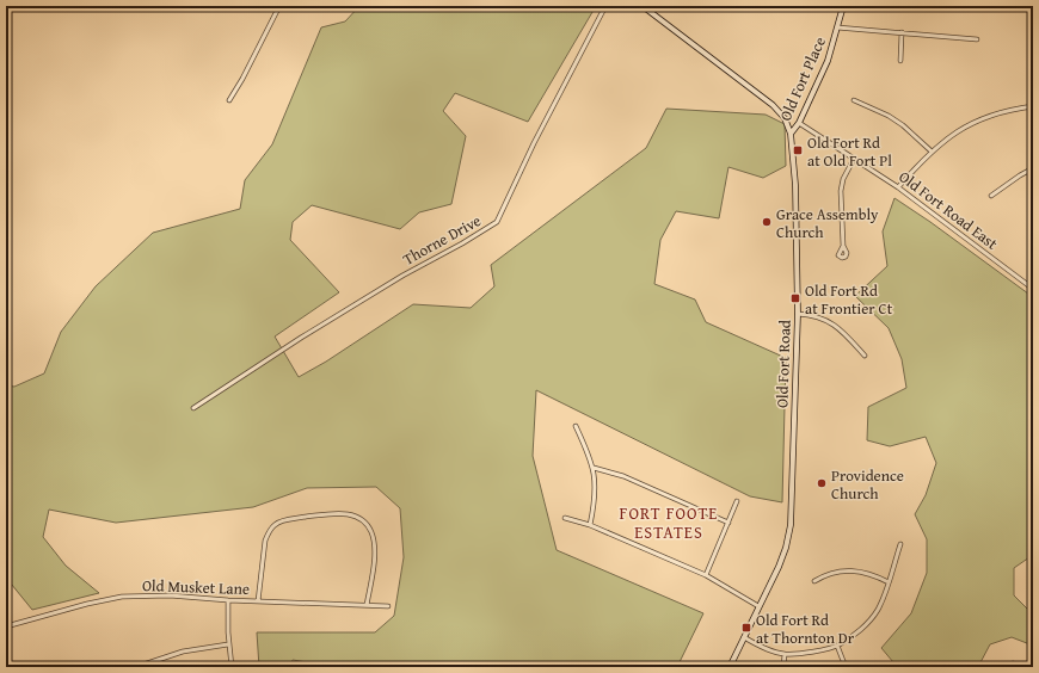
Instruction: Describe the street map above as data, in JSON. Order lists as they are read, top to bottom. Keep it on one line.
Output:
{"streets":{"main road":["Old Fort Place","Old Fort Road"],"street":["Old Fort Road East","Thorne Drive","Old Musket Lane"]},"crossings":[["Old Fort Place","Old Fort Road East"],["Old Fort Place","Old Fort Road"]],"districts":["FORT FOOTE ESTATES"],"places":{"transit":["Old Fort Rd at Old Fort Pl","Old Fort Rd at Frontier Ct","Old Fort Rd at Thornton Dr"],"other":["Grace Assembly Church","Providence Church"]}}
